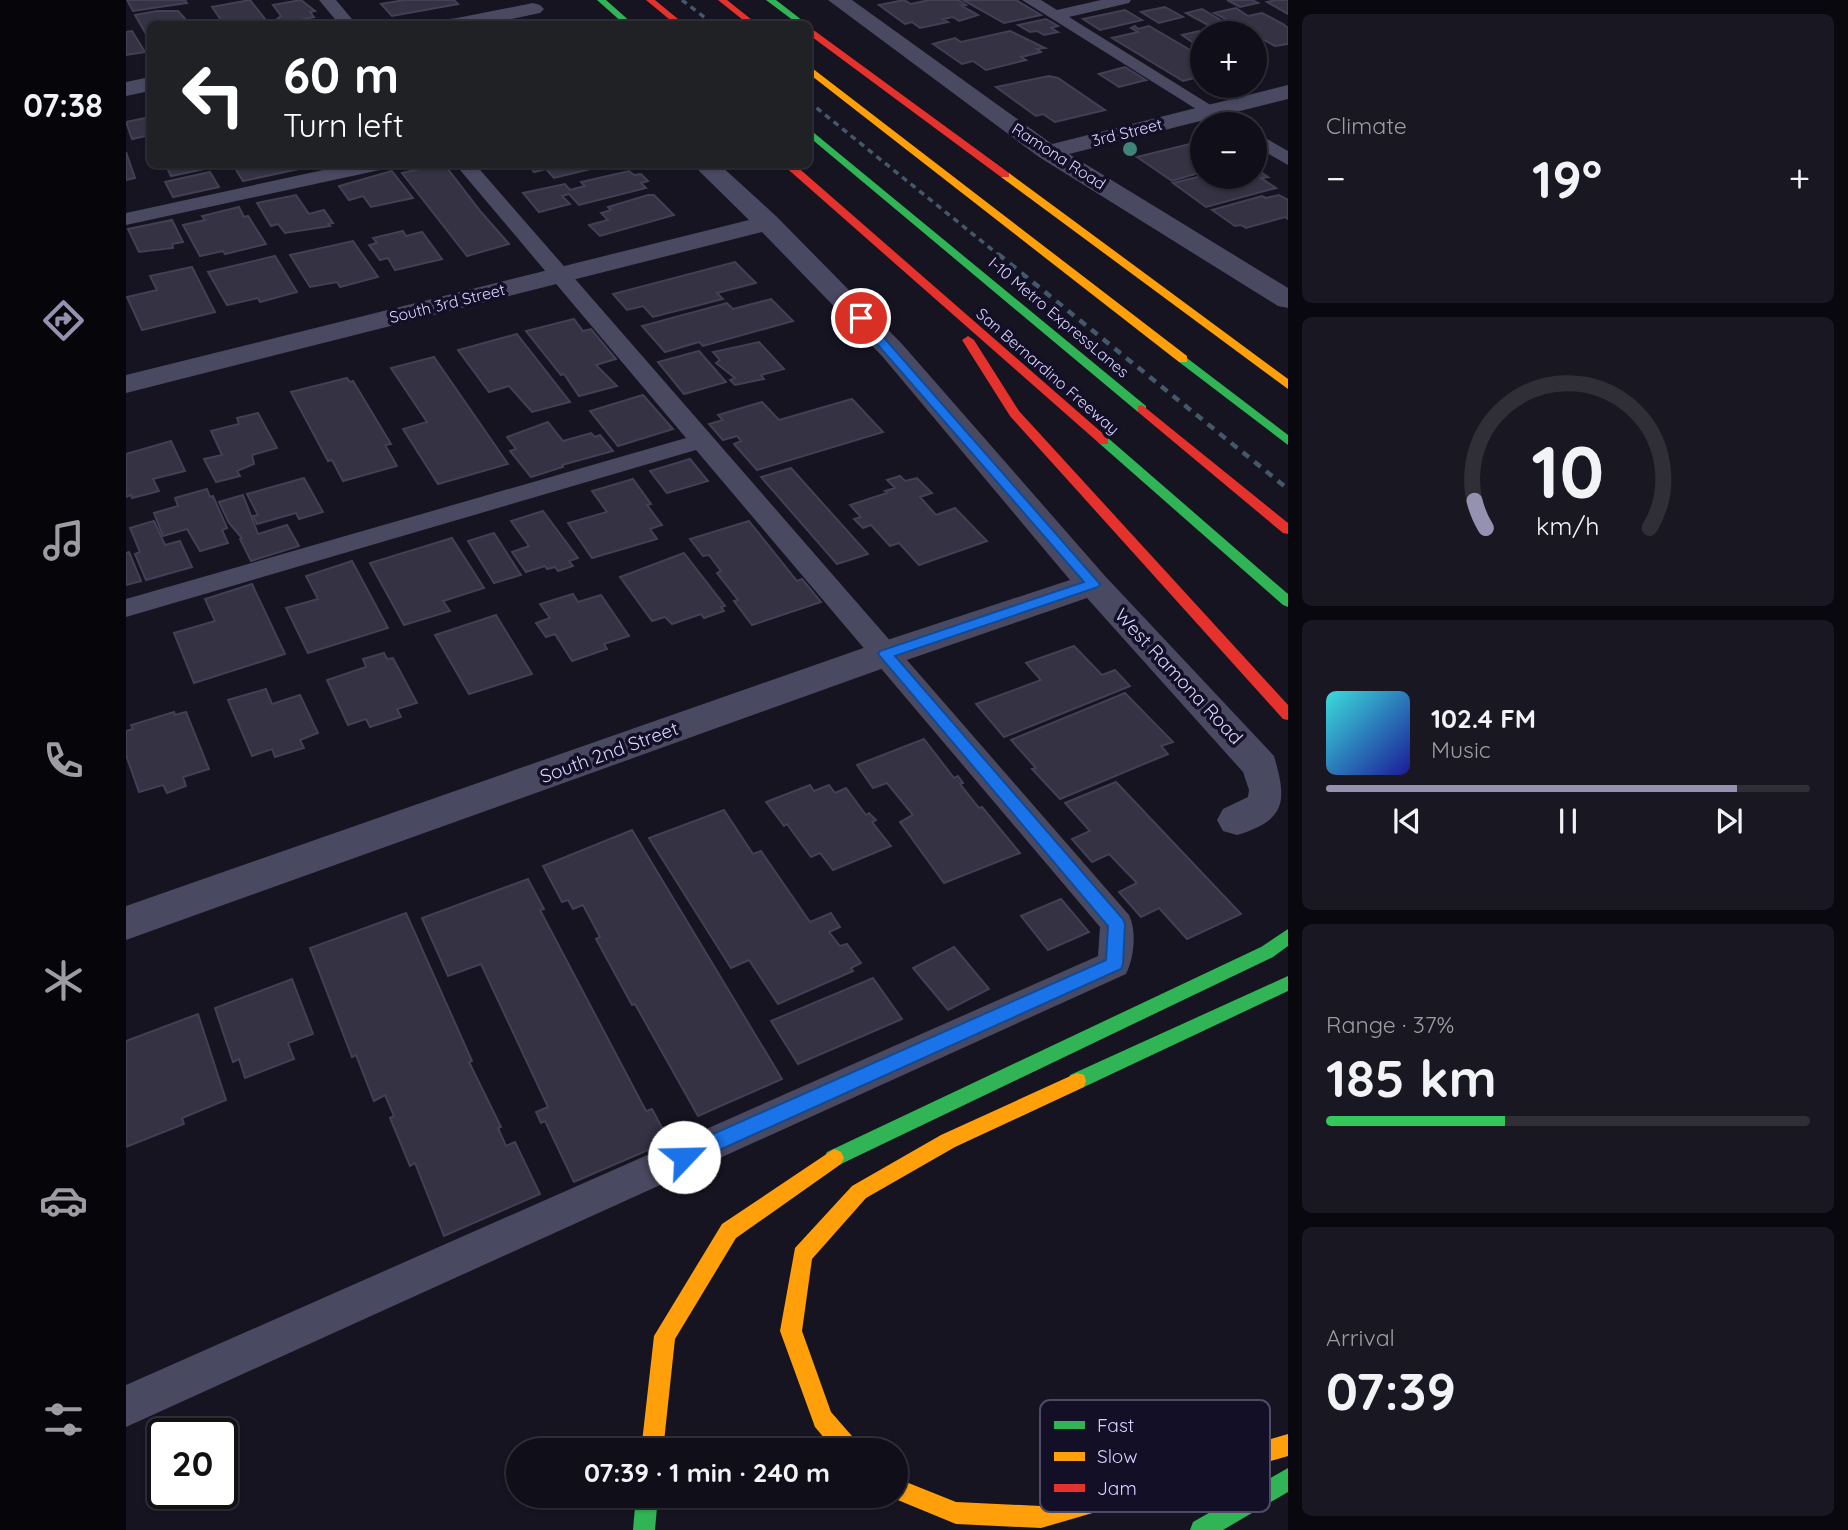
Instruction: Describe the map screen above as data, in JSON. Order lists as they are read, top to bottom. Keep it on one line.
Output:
{"streets":{"main road":["I-10 Metro ExpressLanes","San Bernardino Freeway"],"street":["3rd Street","Ramona Road","South 3rd Street","West Ramona Road","South 2nd Street"]},"crossings":[["3rd Street","Ramona Road"],["South 3rd Street","West Ramona Road"],["West Ramona Road","South 2nd Street"]],"legend":["Fast","Slow","Jam"],"page":{"tabs":"07:38","tile":["Climate",["Range · 37%","185 km"],["Arrival","07:39"]],"map_buttons":["+","−"],"turn":["60 m","Turn left"],"heat":["−","19°","+"],"song":["102.4 FM","Music"],"limit":"20","trip":"07:39 · 1 min · 240 m","gauge":["10","km/h"]}}
